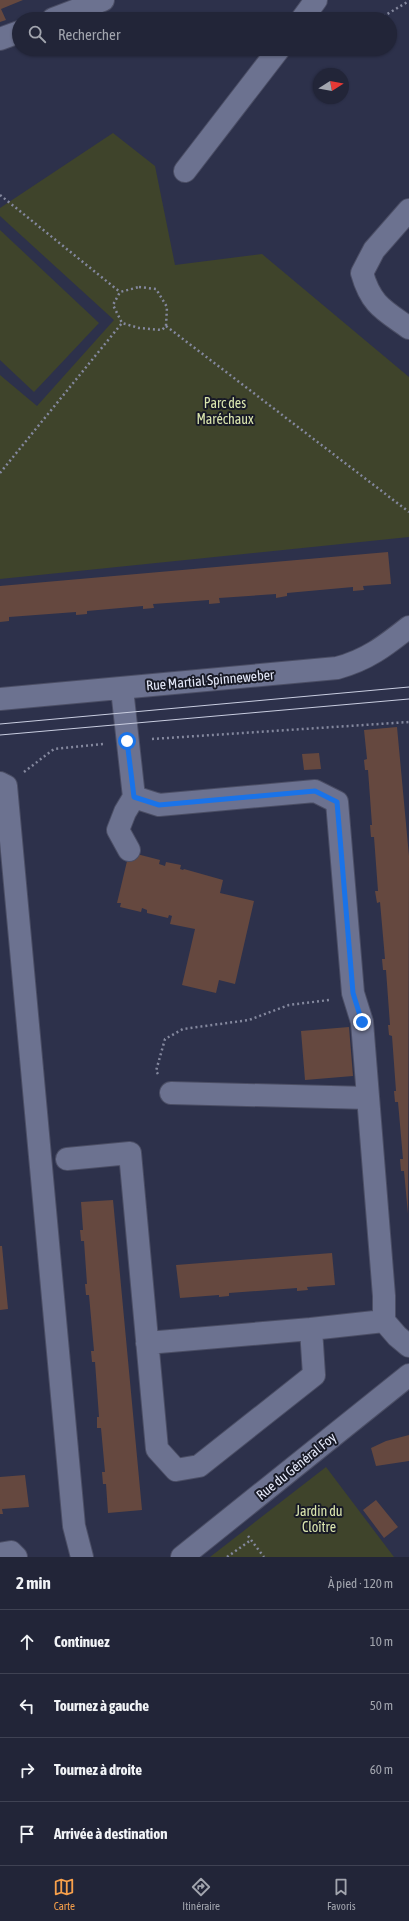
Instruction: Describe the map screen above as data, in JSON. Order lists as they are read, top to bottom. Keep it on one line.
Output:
{"streets":{"street":["Rue Martial Spinneweber","Rue du Général Foy"]},"parks":["Parc des Maréchaux","Jardin du Cloître"],"north":"right","page":{"search":"Rechercher","heading":["2 min","À pied · 120 m"],"list":[["Continuez","10 m"],["Tournez à gauche","50 m"],["Tournez à droite","60 m"],"Arrivée à destination"],"nav":["Carte","Itinéraire","Favoris"]}}
